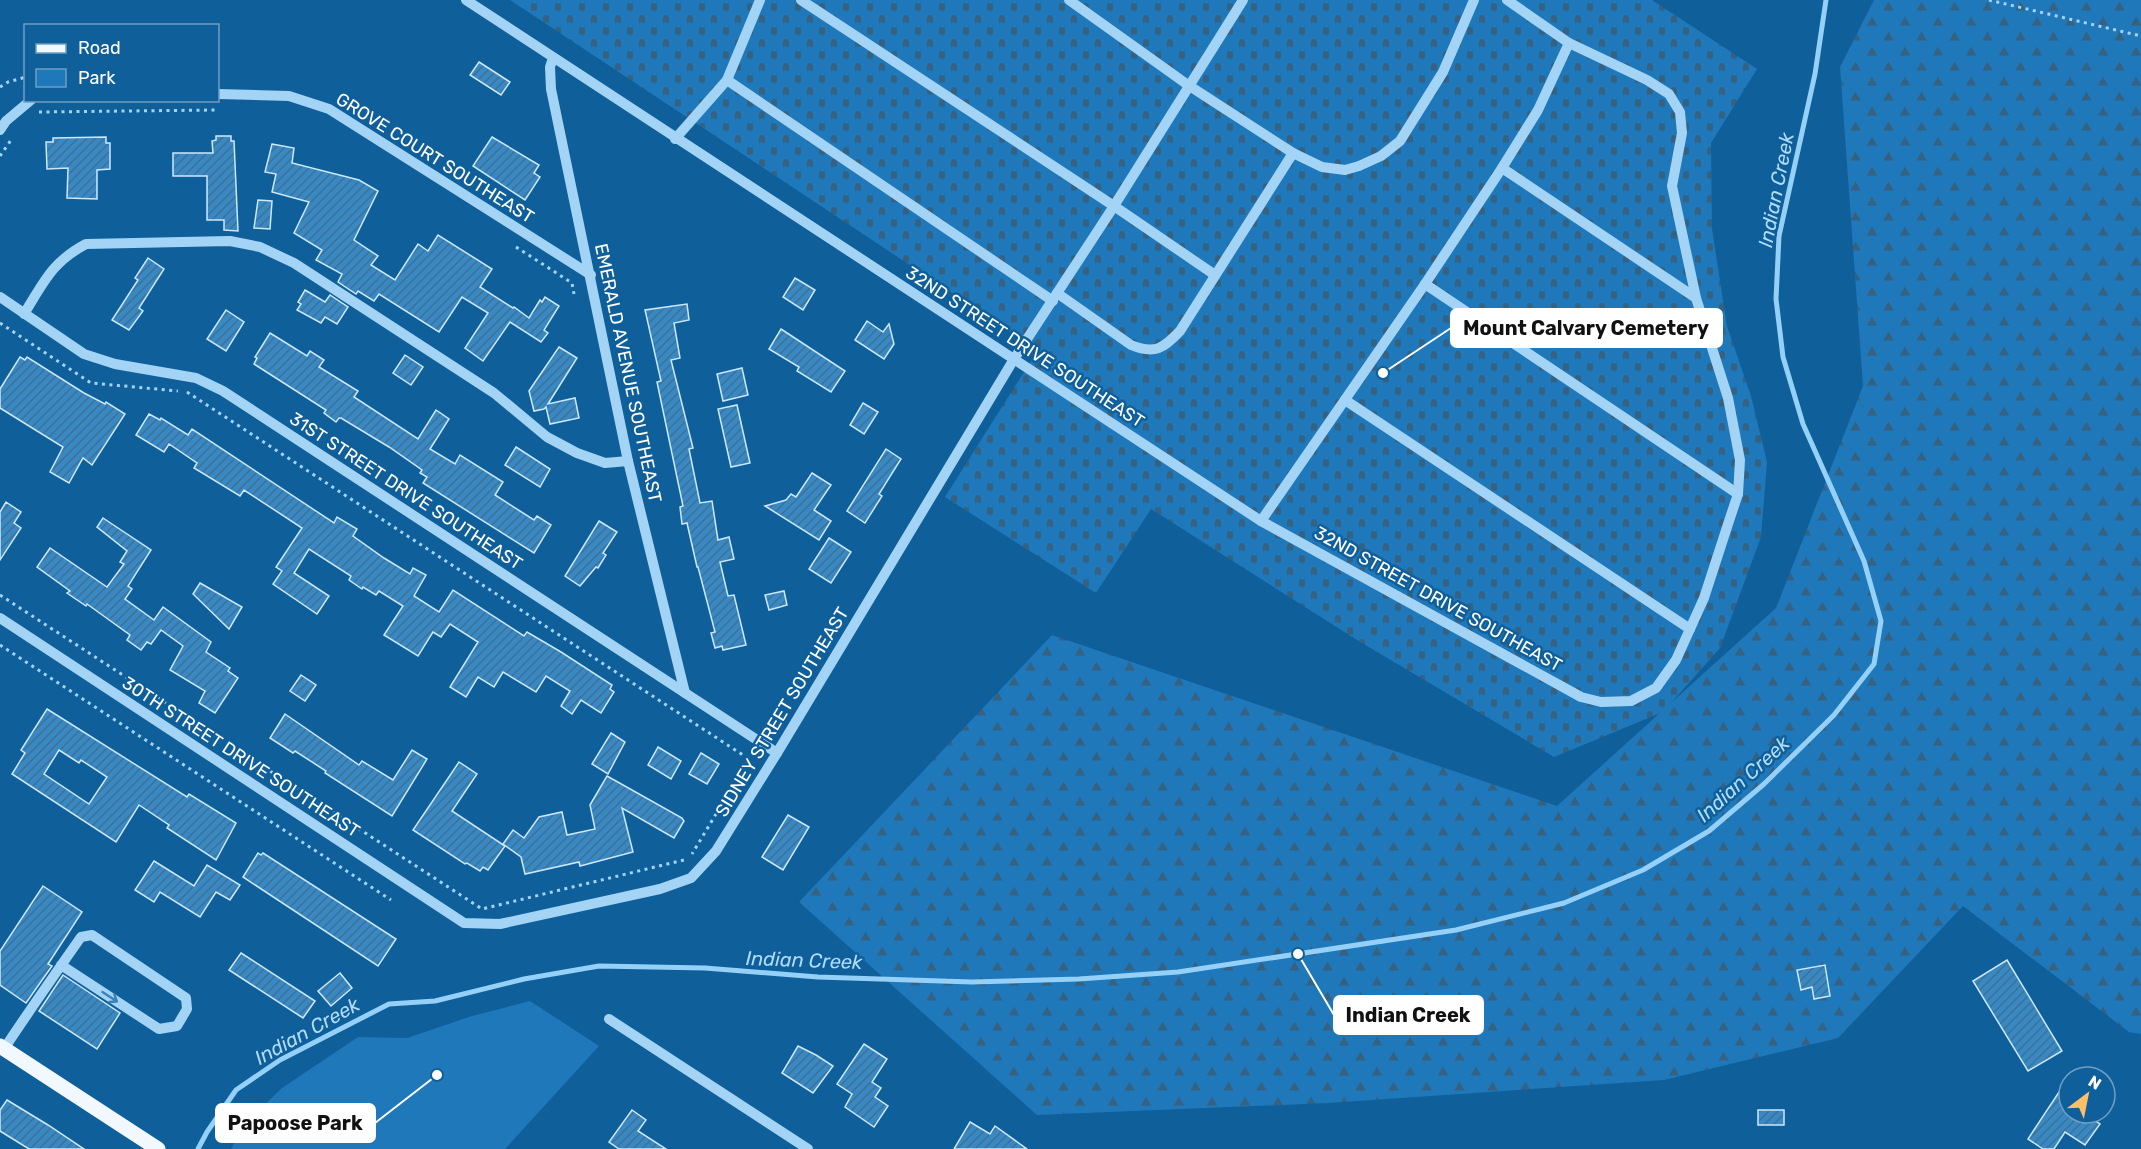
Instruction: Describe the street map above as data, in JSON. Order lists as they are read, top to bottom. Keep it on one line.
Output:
{"streets":{"street":["GROVE COURT SOUTHEAST","32ND STREET DRIVE SOUTHEAST","EMERALD AVENUE SOUTHEAST","31ST STREET DRIVE SOUTHEAST","SIDNEY STREET SOUTHEAST","30TH STREET DRIVE SOUTHEAST"]},"crossings":[["GROVE COURT SOUTHEAST","EMERALD AVENUE SOUTHEAST"],["32ND STREET DRIVE SOUTHEAST","EMERALD AVENUE SOUTHEAST"],["32ND STREET DRIVE SOUTHEAST","SIDNEY STREET SOUTHEAST"],["EMERALD AVENUE SOUTHEAST","31ST STREET DRIVE SOUTHEAST"],["31ST STREET DRIVE SOUTHEAST","SIDNEY STREET SOUTHEAST"],["SIDNEY STREET SOUTHEAST","30TH STREET DRIVE SOUTHEAST"]],"water":["Indian Creek"],"places":["Mount Calvary Cemetery","Indian Creek","Papoose Park"],"legend":["Road","Park"],"north":"top right"}
